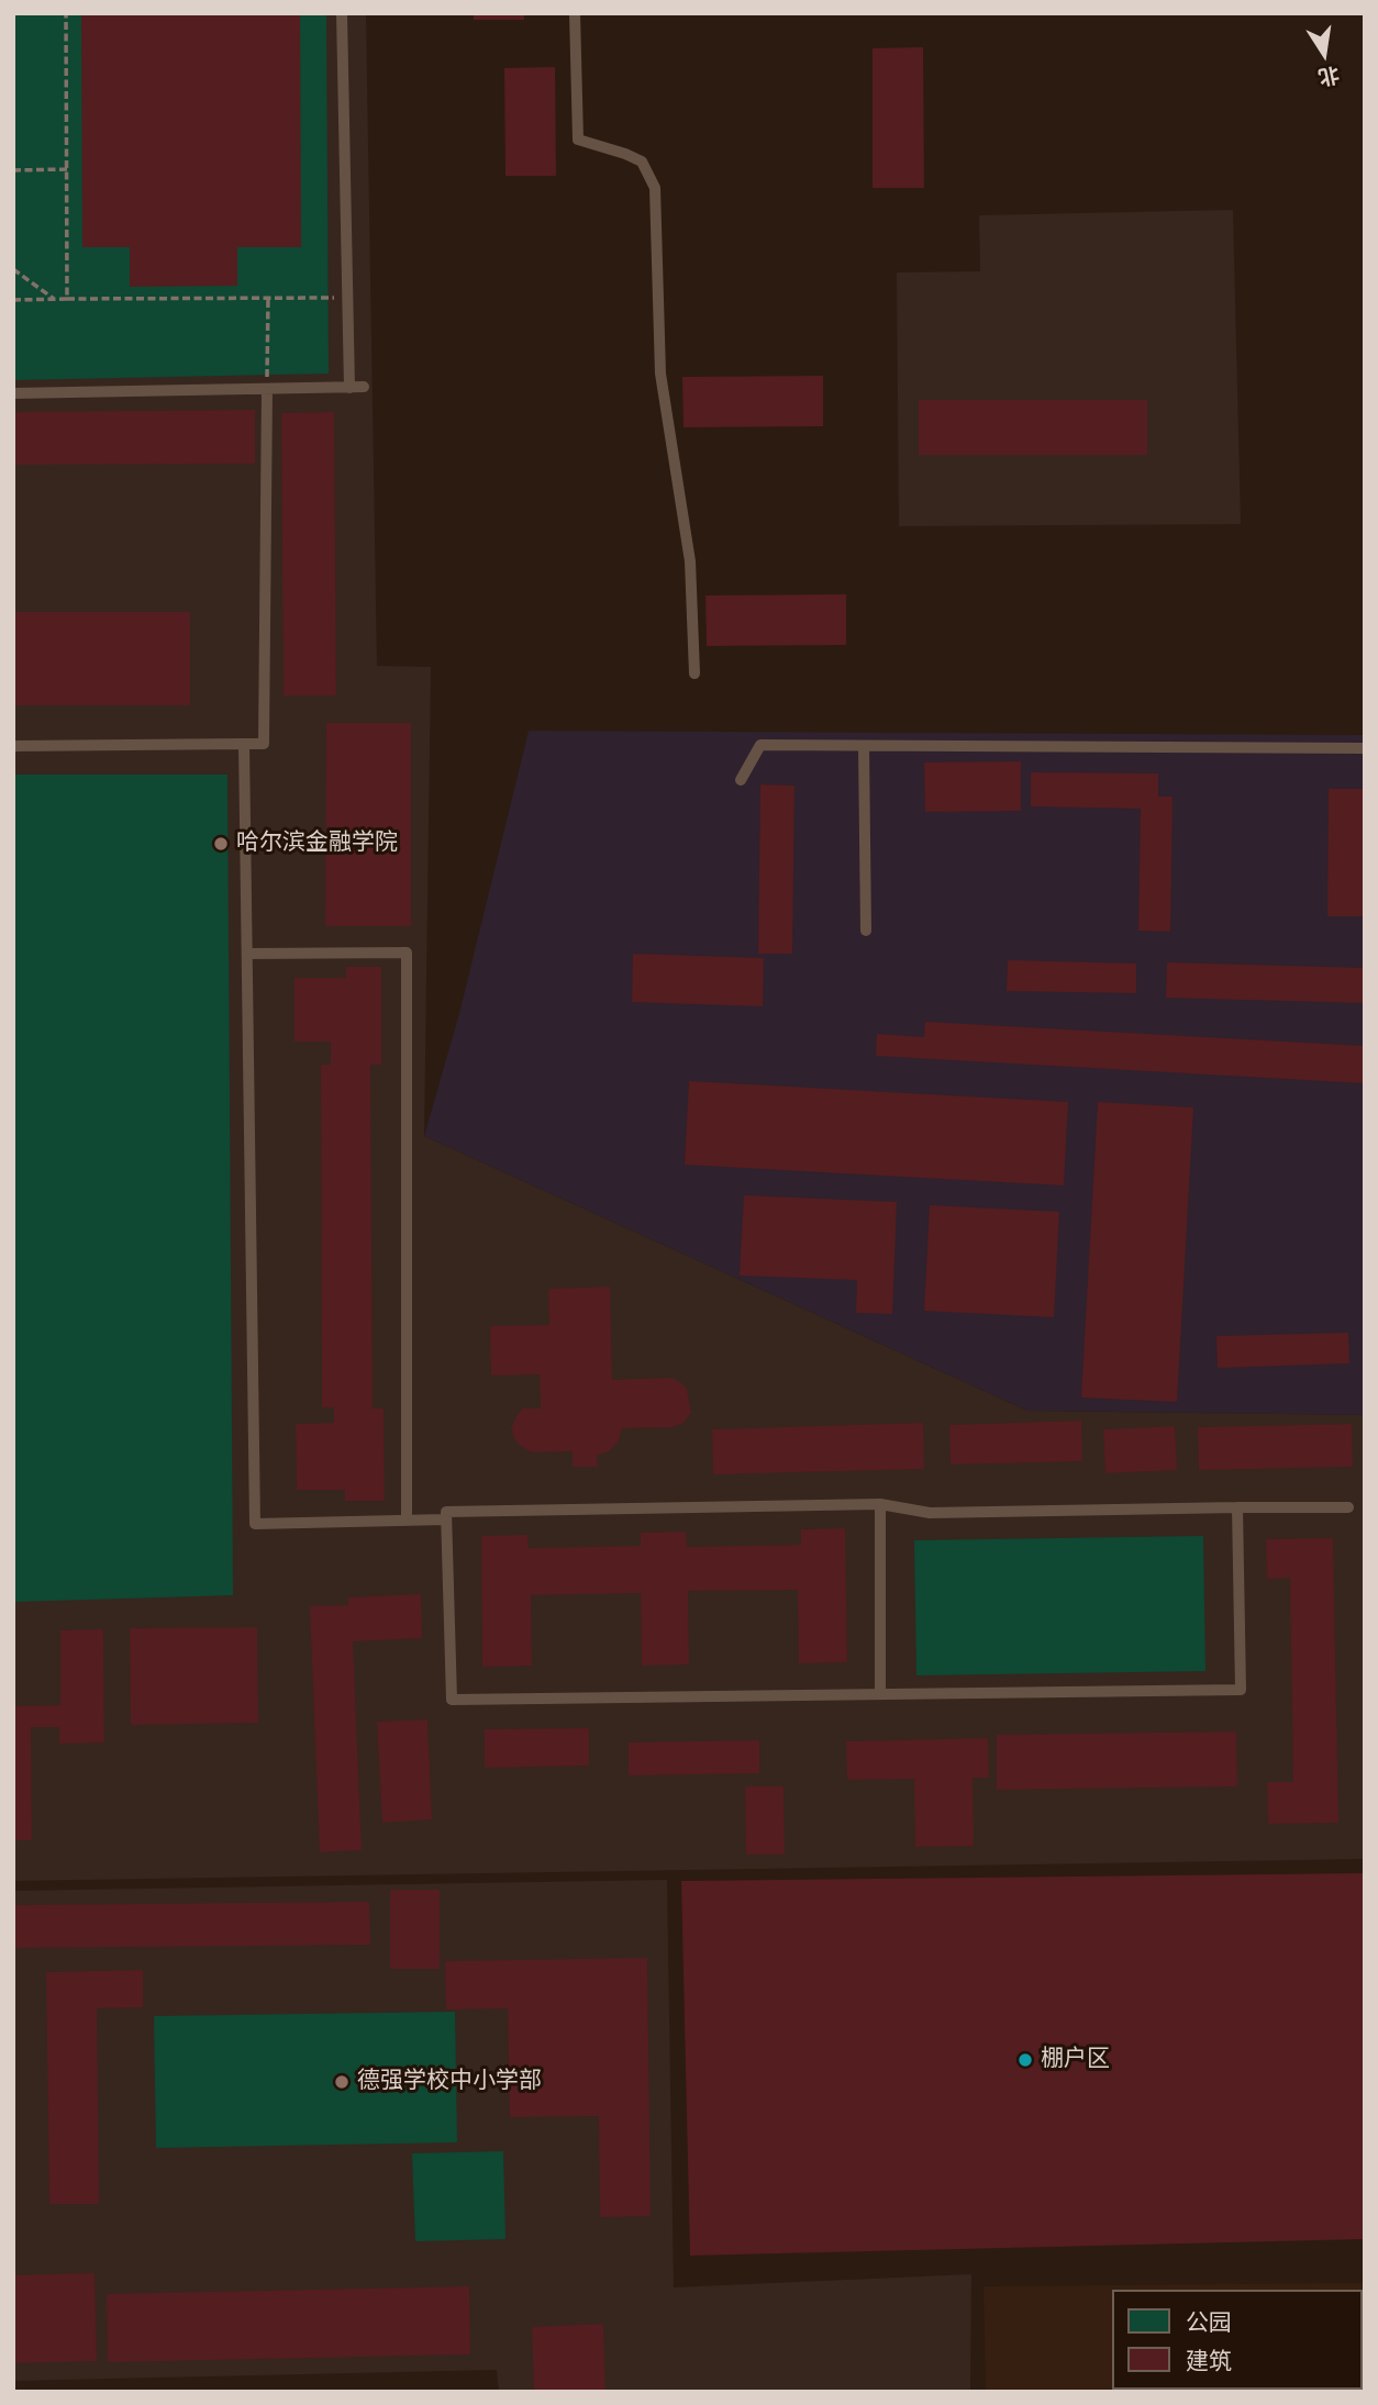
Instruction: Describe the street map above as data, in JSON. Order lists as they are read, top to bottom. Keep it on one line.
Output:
{"places":["哈尔滨金融学院","棚户区","德强学校中小学部"],"legend":["公园","建筑"],"north":"bottom"}
